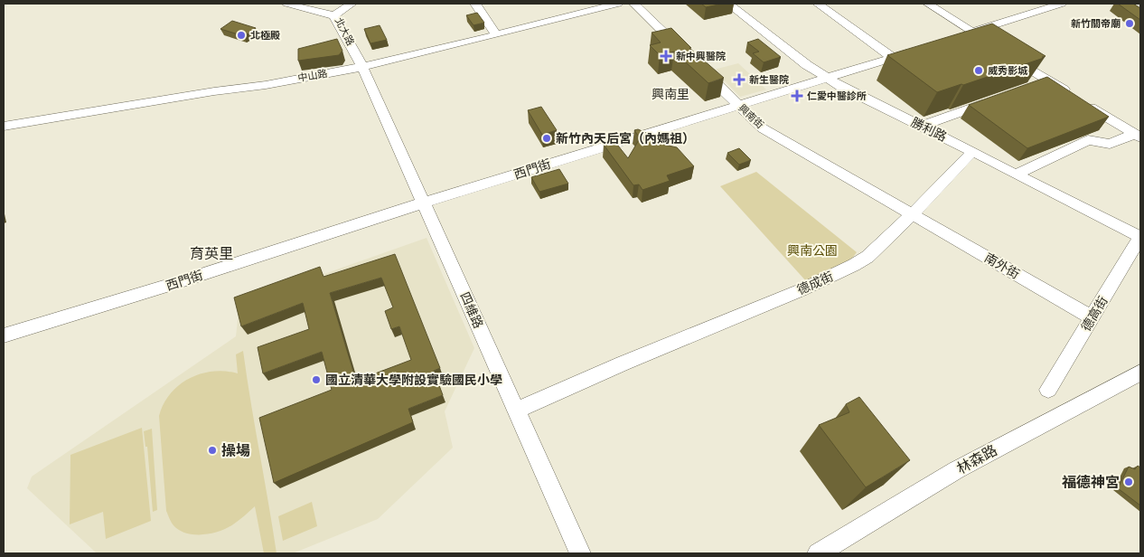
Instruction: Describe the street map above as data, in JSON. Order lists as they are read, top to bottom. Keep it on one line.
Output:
{"streets":{"street":["北大路","中山路","興南街","勝利路","西門街","南外街","德成街","四維路","德高街","林森路"]},"crossings":[["北大路","中山路"],["北大路","四維路"],["中山路","四維路"],["興南街","西門街"],["興南街","南外街"],["興南街","德成街"],["勝利路","西門街"],["勝利路","德成街"],["勝利路","德高街"],["西門街","四維路"],["南外街","德成街"],["南外街","德高街"],["德成街","四維路"]],"districts":["興南里","育英里"],"parks":["興南公園"],"places":{"other":["新竹關帝廟","北極殿","威秀影城","新竹內天后宮（內媽祖）","國立清華大學附設實驗國民小學","操場","福德神宮"],"health":["新中興醫院","新生醫院","仁愛中醫診所"]}}
